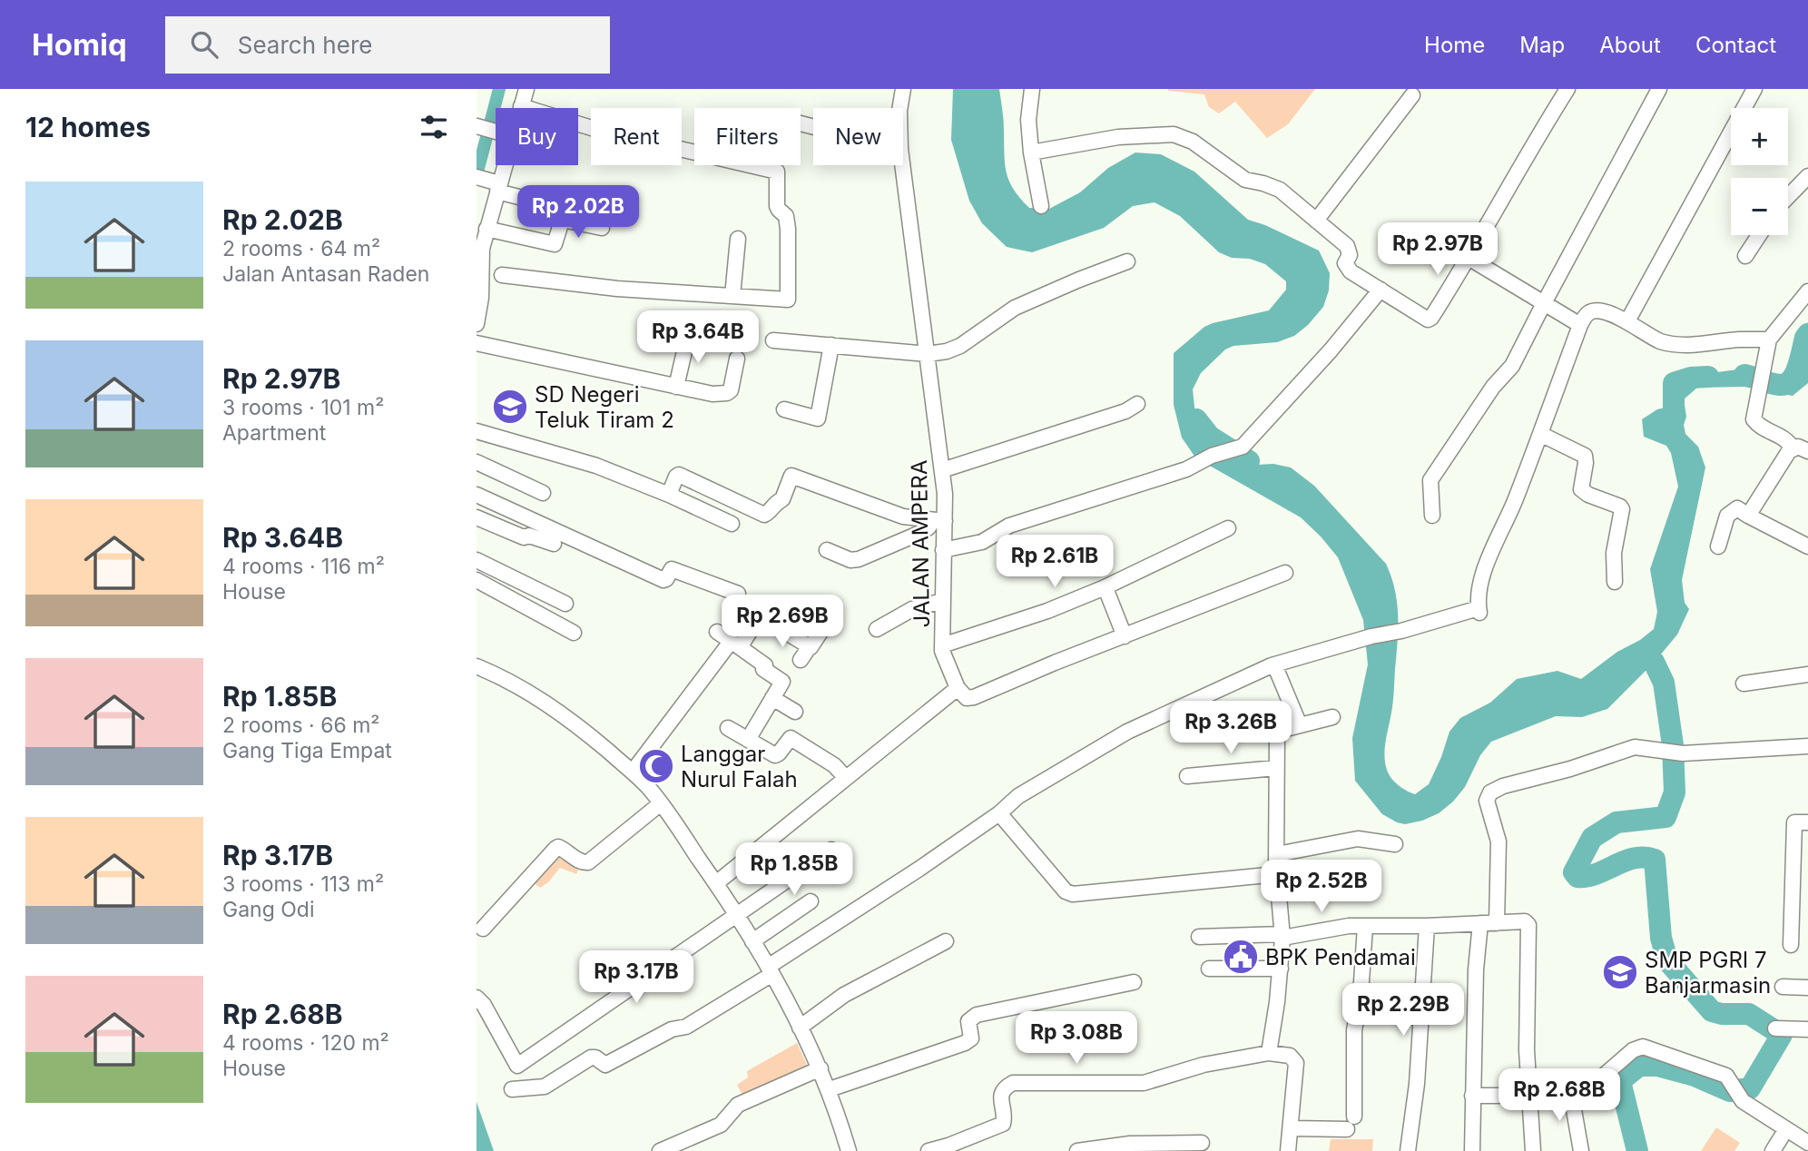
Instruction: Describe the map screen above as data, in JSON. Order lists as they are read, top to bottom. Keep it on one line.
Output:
{"streets":{"street":["JALAN AMPERA"]},"places":{"school or university":["SD Negeri Teluk Tiram 2","SMP PGRI 7 Banjarmasin"],"mosque":["Langgar Nurul Falah"],"public building":["BPK Pendamai"]},"page":{"header":"Homiq","search":"Search here","nav":["Home","Map","About","Contact"],"heading":"12 homes","map_buttons":["+","−"],"chip":["Buy","Rent","Filters","New"],"list":[{"name":"Rp 2.02B","note":"2 rooms · 64 m² · Jalan Antasan Raden"},{"name":"Rp 2.97B","note":"3 rooms · 101 m² · Apartment"},{"name":"Rp 3.64B","note":"4 rooms · 116 m² · House"},{"name":"Rp 1.85B","note":"2 rooms · 66 m² · Gang Tiga Empat"},{"name":"Rp 3.17B","note":"3 rooms · 113 m² · Gang Odi"},{"name":"Rp 2.68B","note":"4 rooms · 120 m² · House"}],"price":["Rp 2.02B","Rp 2.97B","Rp 3.64B","Rp 2.61B","Rp 2.69B","Rp 3.26B","Rp 1.85B","Rp 2.52B","Rp 3.17B","Rp 2.29B","Rp 3.08B","Rp 2.68B"]}}
